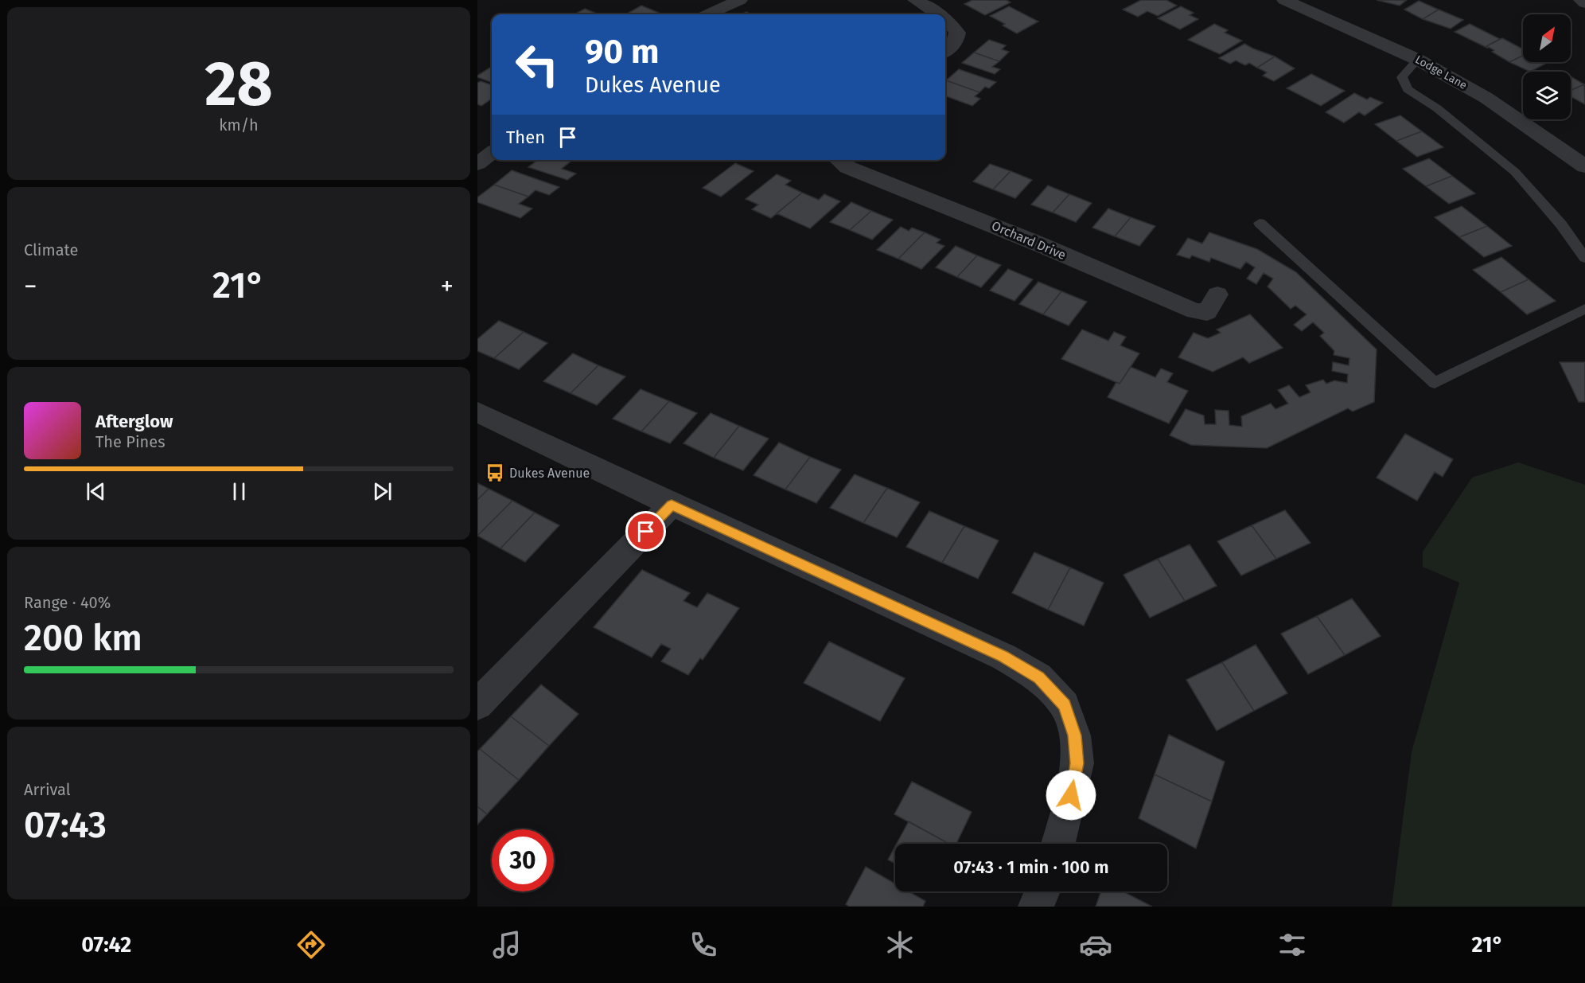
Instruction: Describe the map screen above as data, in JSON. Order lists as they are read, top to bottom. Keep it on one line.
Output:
{"streets":{"street":["Lodge Lane","Orchard Drive"]},"places":{"bus stop":["Dukes Avenue"]},"north":"top right","page":{"tile":[["28","km/h"],"Climate",["Range · 40%","200 km"],["Arrival","07:43"]],"turn":["90 m","Dukes Avenue"],"then":"Then","heat":["−","21°","+"],"song":["Afterglow","The Pines"],"limit":"30","trip":"07:43 · 1 min · 100 m","tabs":["07:42","21°"]}}
